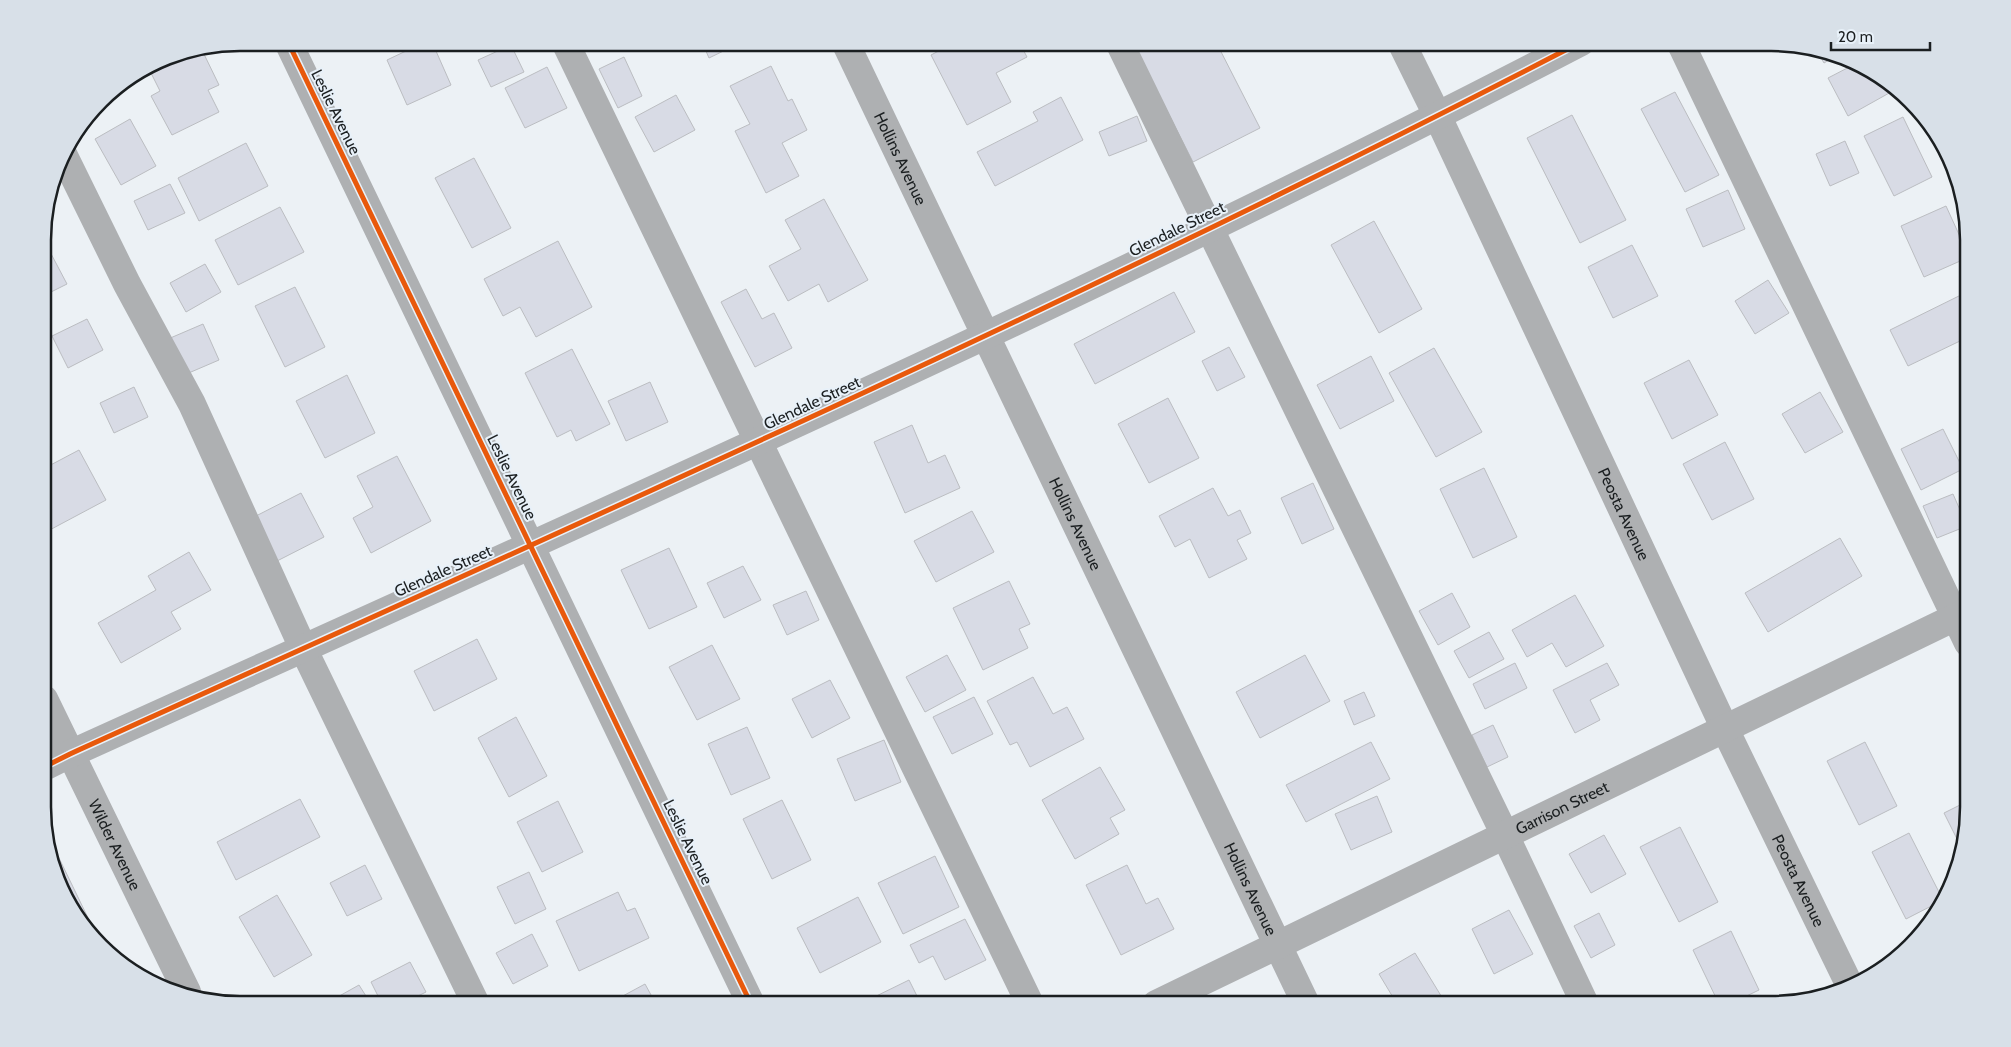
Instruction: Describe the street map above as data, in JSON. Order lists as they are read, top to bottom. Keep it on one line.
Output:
{"streets":{"street":["Leslie Avenue","Hollins Avenue","Glendale Street","Peosta Avenue","Garrison Street","Wilder Avenue"]},"crossings":[["Leslie Avenue","Glendale Street"],["Hollins Avenue","Glendale Street"],["Hollins Avenue","Garrison Street"],["Glendale Street","Peosta Avenue"],["Glendale Street","Wilder Avenue"],["Peosta Avenue","Garrison Street"]],"scale_bar":"20 m"}
